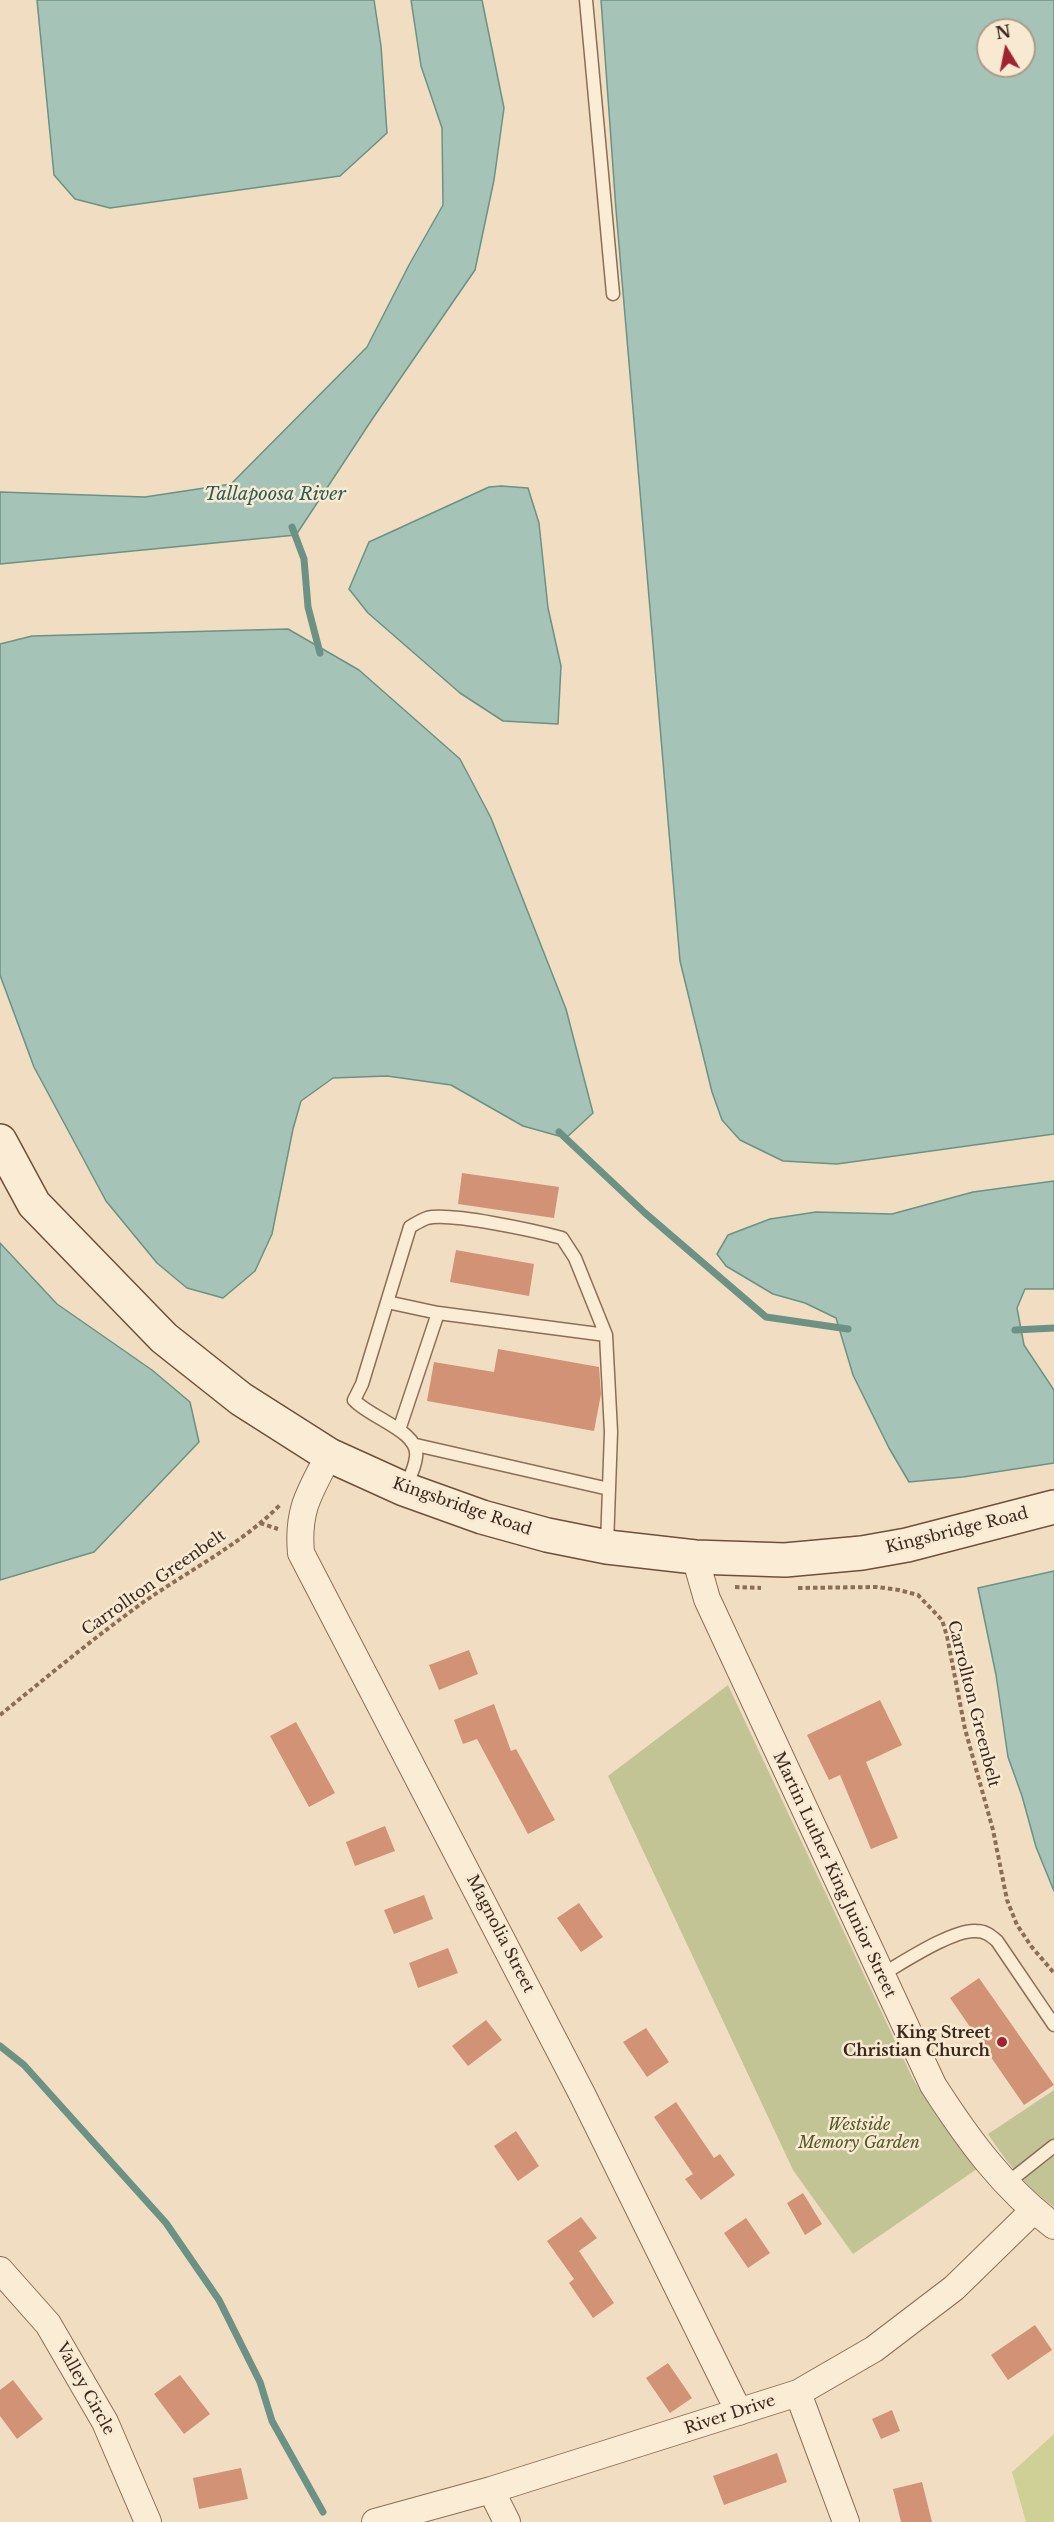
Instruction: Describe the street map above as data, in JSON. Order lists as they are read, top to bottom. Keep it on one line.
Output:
{"streets":{"street":["Kingsbridge Road","Martin Luther King Junior Street","Magnolia Street","Valley Circle","River Drive"],"path":["Carrollton Greenbelt"]},"crossings":[["Kingsbridge Road","Martin Luther King Junior Street"],["Kingsbridge Road","Magnolia Street"],["Martin Luther King Junior Street","River Drive"],["Magnolia Street","River Drive"]],"water":["Tallapoosa River"],"parks":["Westside Memory Garden"],"places":["King Street Christian Church"],"north":"top"}
